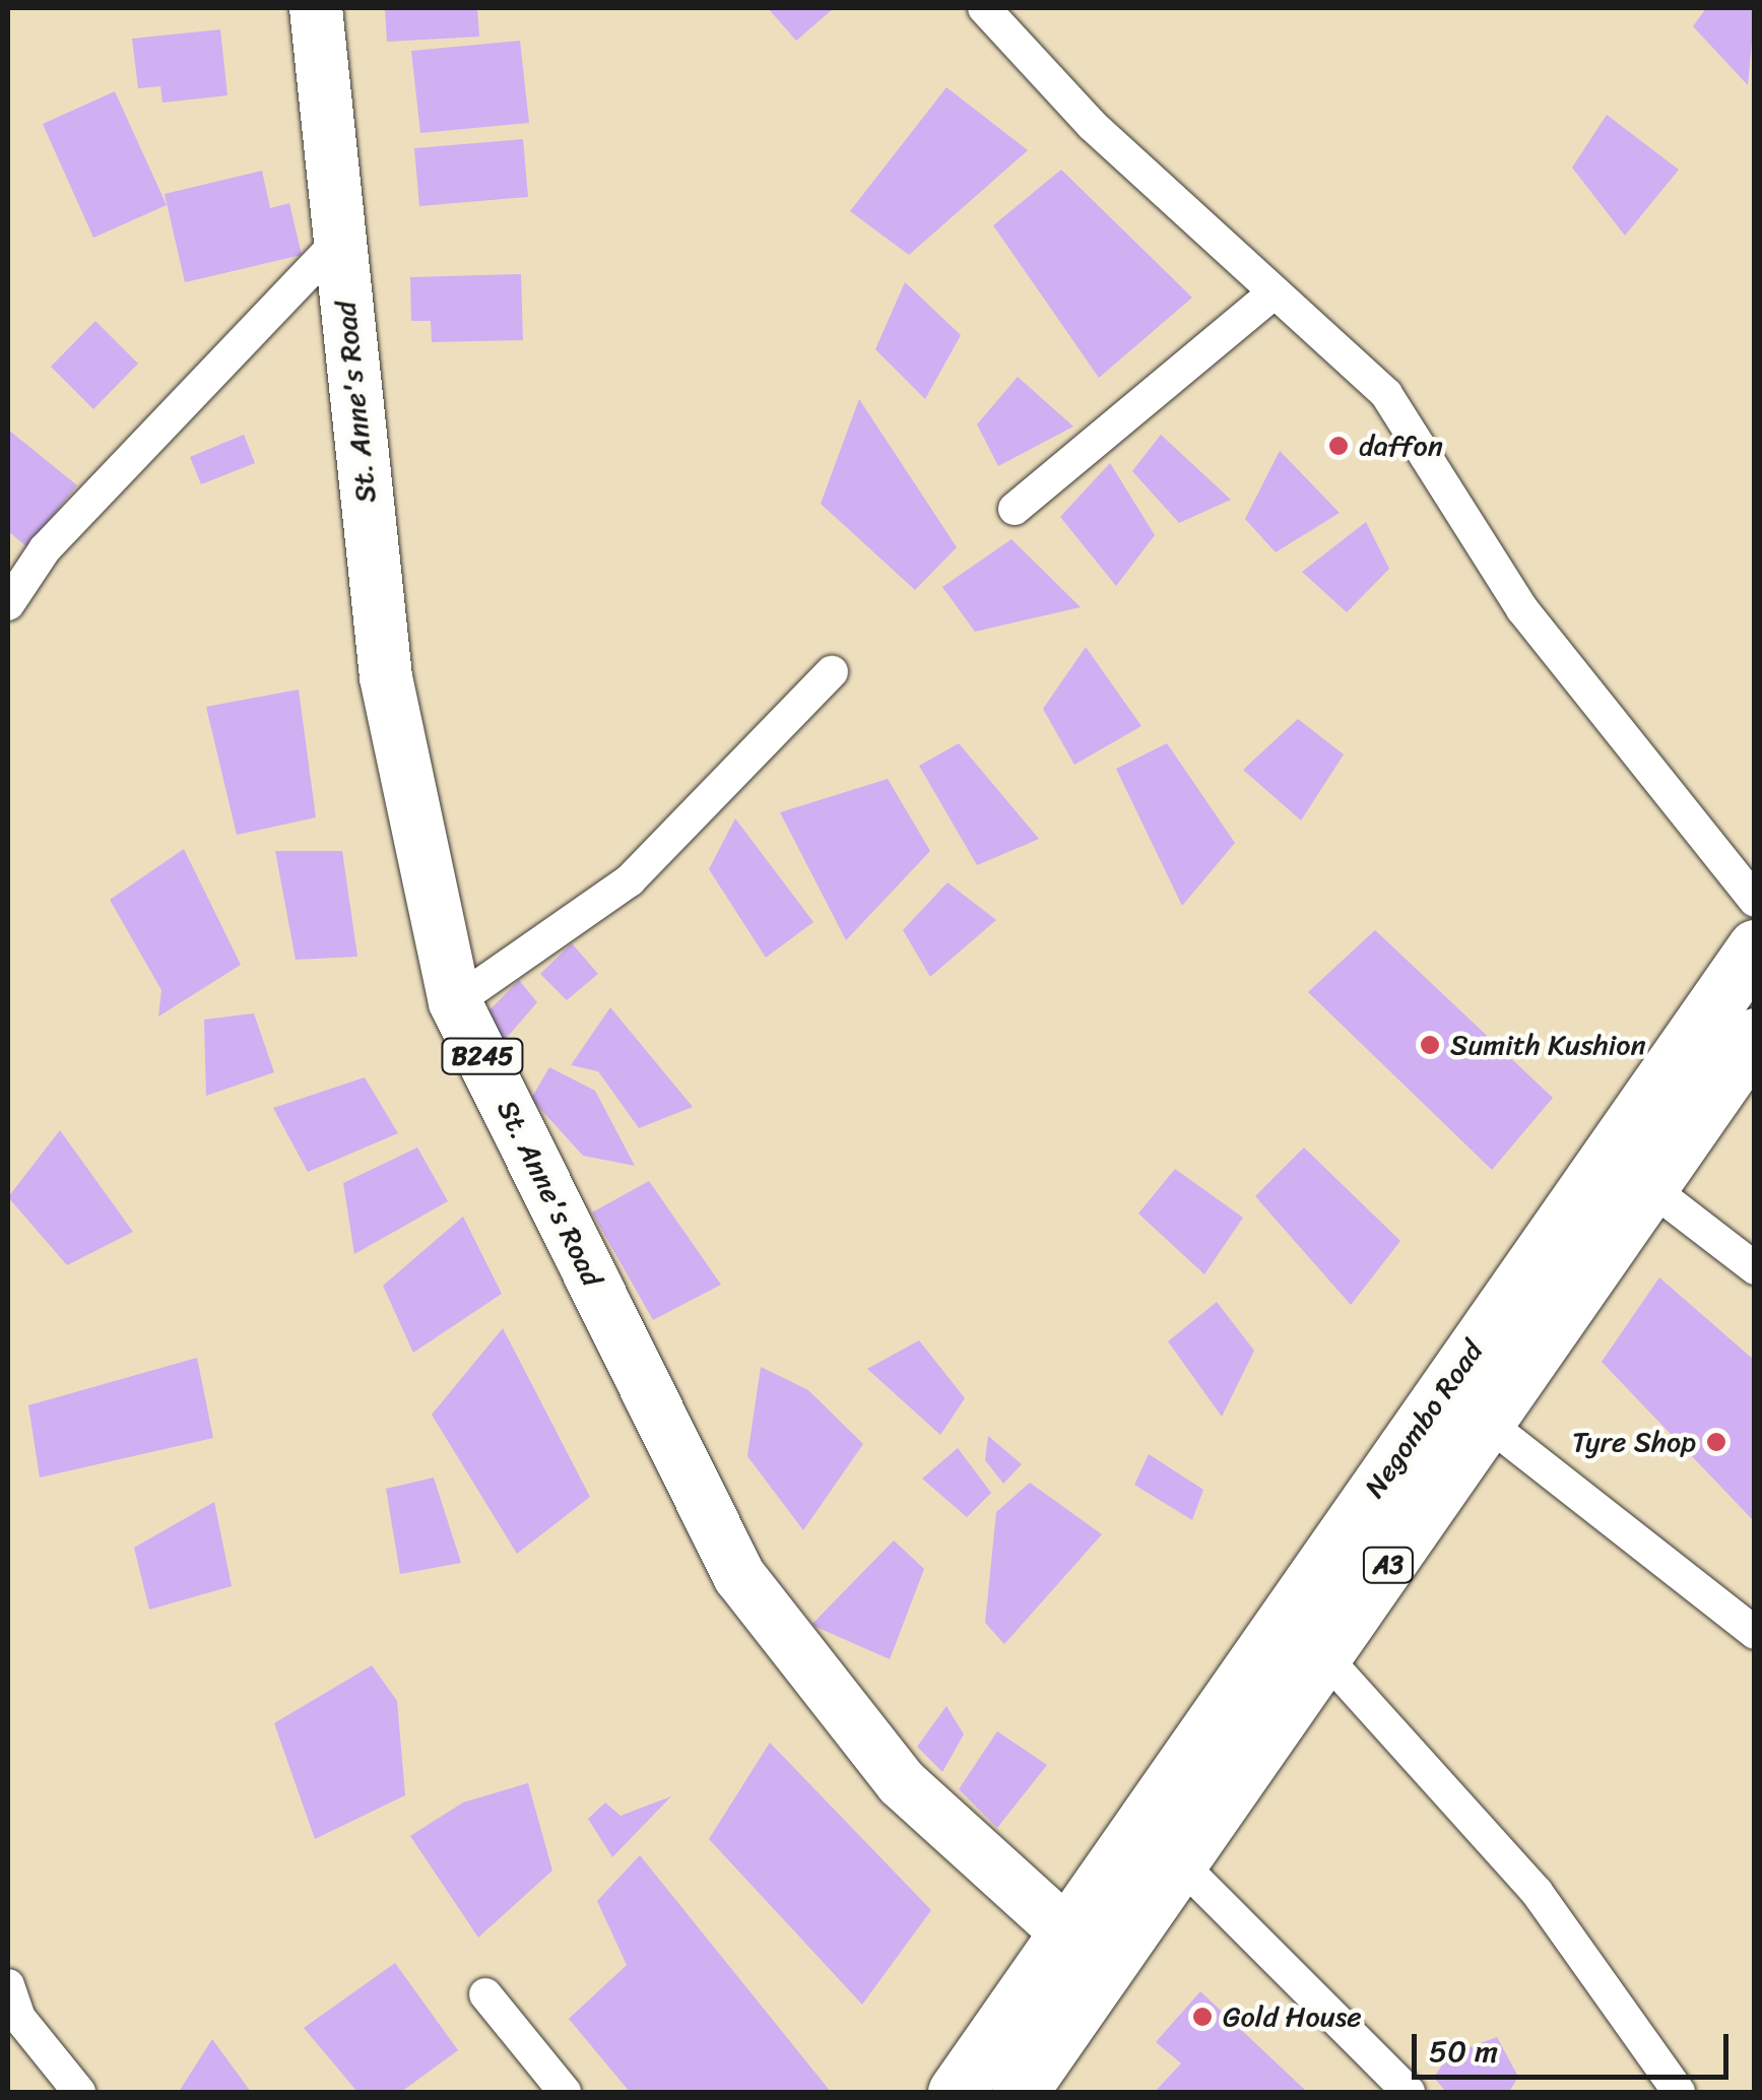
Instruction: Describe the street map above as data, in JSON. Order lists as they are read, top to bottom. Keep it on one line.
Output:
{"streets":{"highway":["Negombo Road","A3"],"main road":["St. Anne's Road","B245"]},"crossings":[["St. Anne's Road","Negombo Road"]],"places":["daffon","Sumith Kushion","Tyre Shop","Gold House"],"scale_bar":"50 m"}
